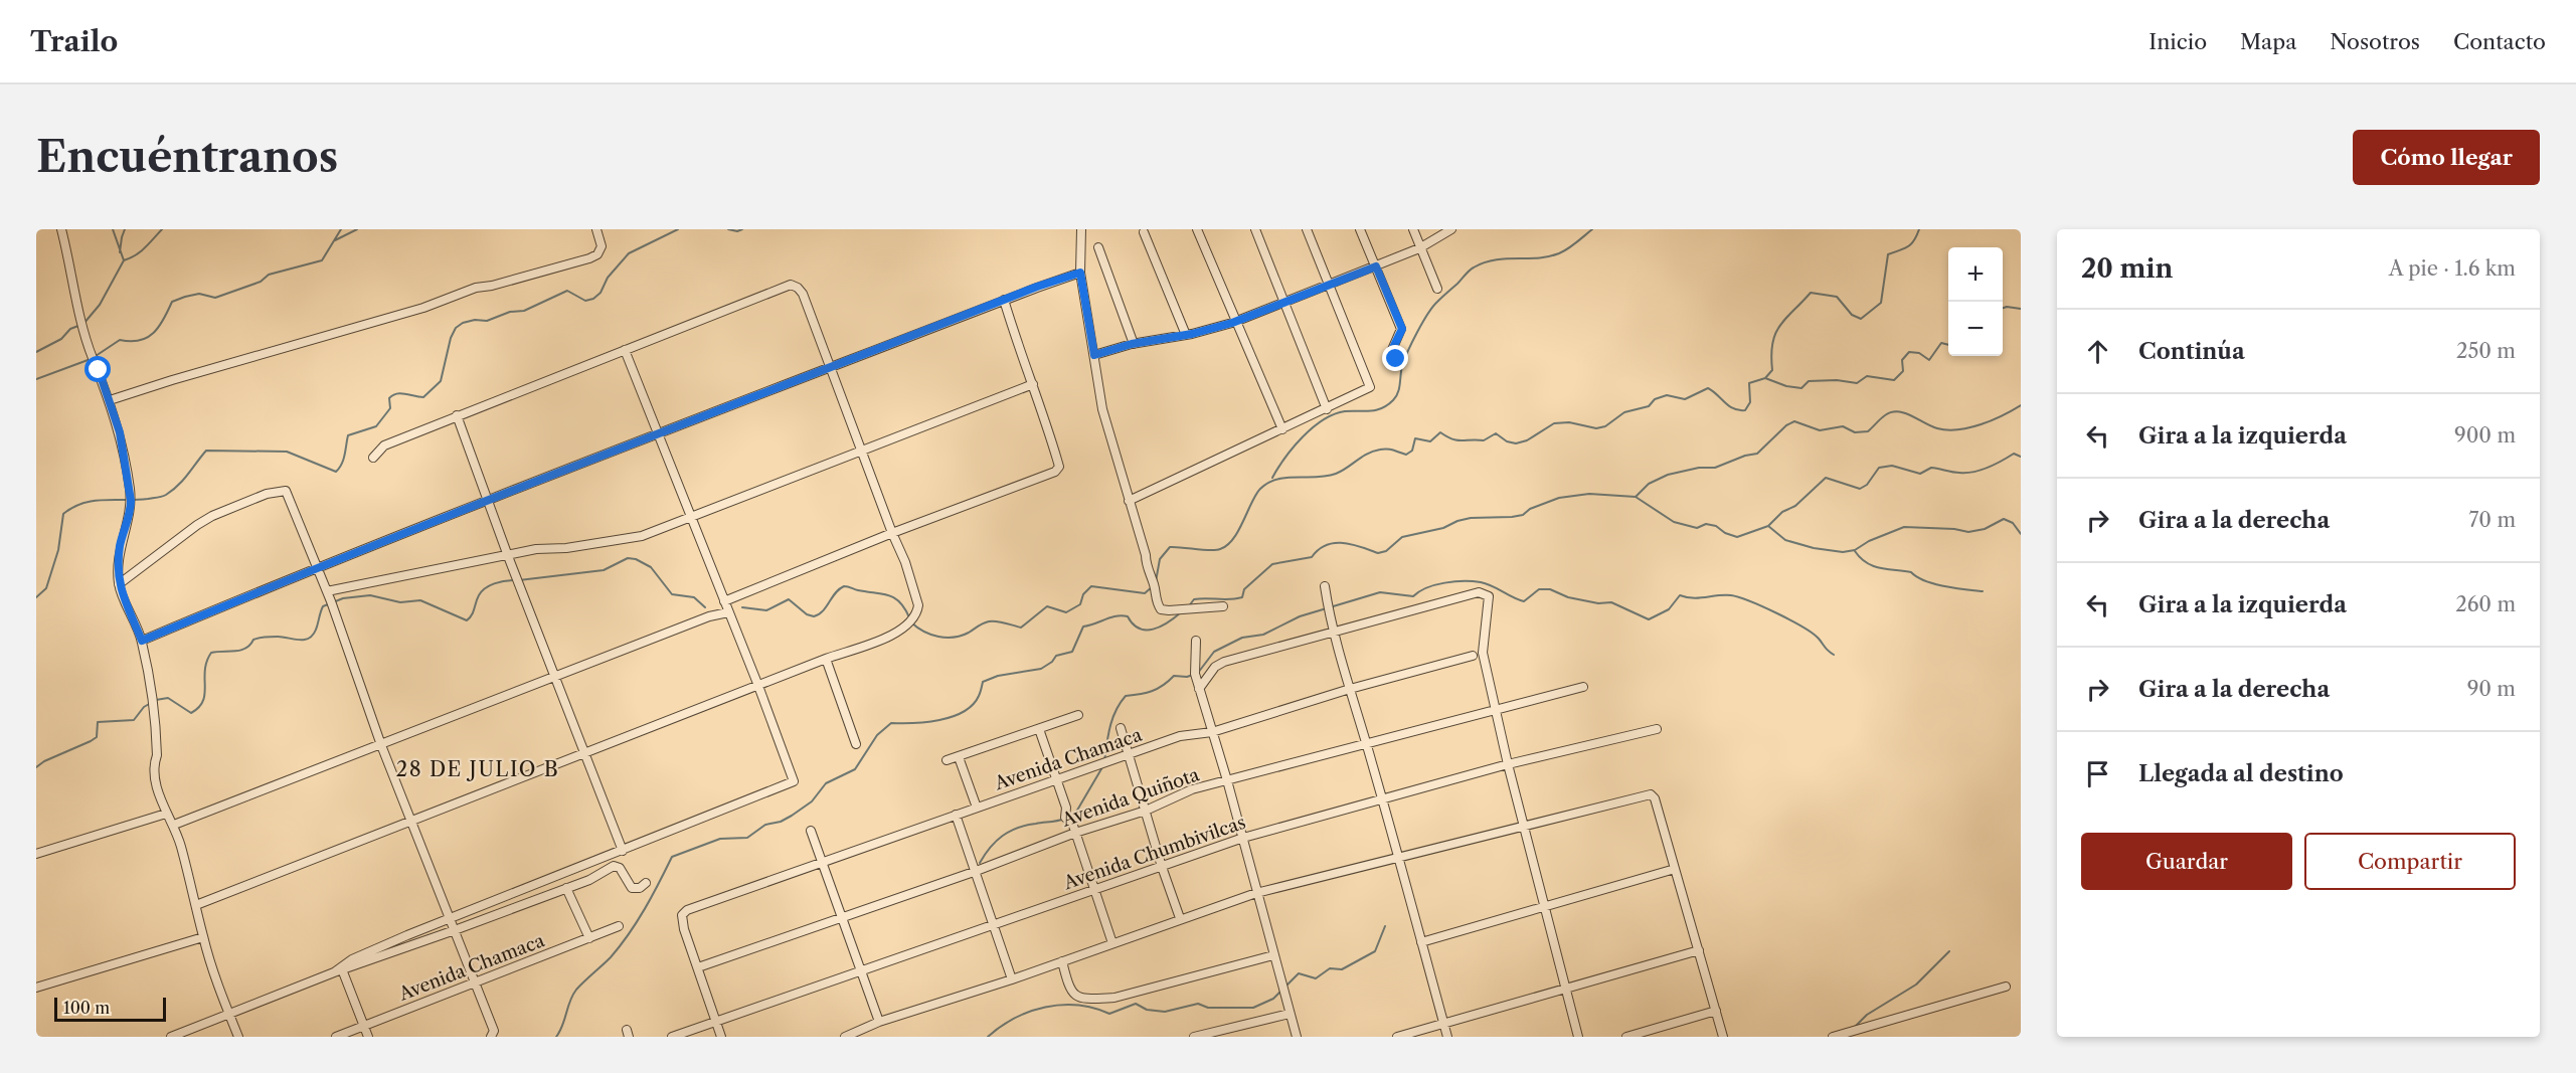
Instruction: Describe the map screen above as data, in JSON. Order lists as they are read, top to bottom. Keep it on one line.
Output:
{"streets":{"street":["Avenida Chamaca","Avenida Quiñota","Avenida Chumbivilcas"]},"crossings":[["Avenida Chamaca","Avenida Quiñota"]],"districts":["28 DE JULIO B"],"scale_bar":"100 m","page":{"header":"Trailo","nav":["Inicio","Mapa","Nosotros","Contacto"],"buttons":["Cómo llegar",["Guardar","Compartir"]],"title":"Encuéntranos","heading":["20 min","A pie · 1.6 km"],"map_buttons":["+","−"],"list":[["Continúa","250 m"],["Gira a la izquierda","900 m"],["Gira a la derecha","70 m"],["Gira a la izquierda","260 m"],["Gira a la derecha","90 m"],"Llegada al destino"],"scale":"100 m"}}
